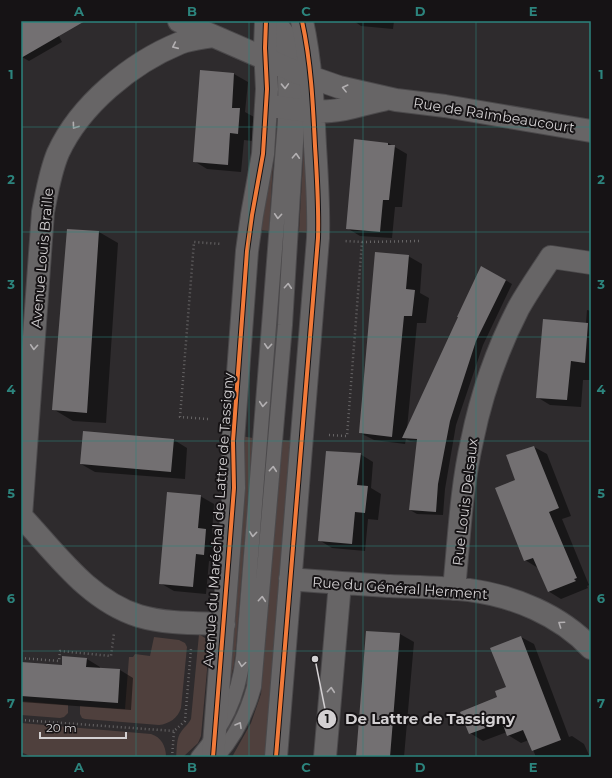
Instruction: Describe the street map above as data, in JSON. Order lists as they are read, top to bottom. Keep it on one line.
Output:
{"streets":{"street":["Rue de Raimbeaucourt","Avenue Louis Braille","Rue Louis Delsaux","Avenue du Maréchal de Lattre de Tassigny","Rue du Général Herment"]},"crossings":[["Rue de Raimbeaucourt","Avenue Louis Braille"],["Rue de Raimbeaucourt","Avenue du Maréchal de Lattre de Tassigny"],["Avenue Louis Braille","Avenue du Maréchal de Lattre de Tassigny"],["Rue Louis Delsaux","Rue du Général Herment"],["Avenue du Maréchal de Lattre de Tassigny","Rue du Général Herment"]],"one_way":["Avenue Louis Braille","Rue du Général Herment"],"places":["De Lattre de Tassigny"],"scale_bar":"20 m","grid":{"columns":["A","B","C","D","E"],"rows":["1","2","3","4","5","6","7"]}}
